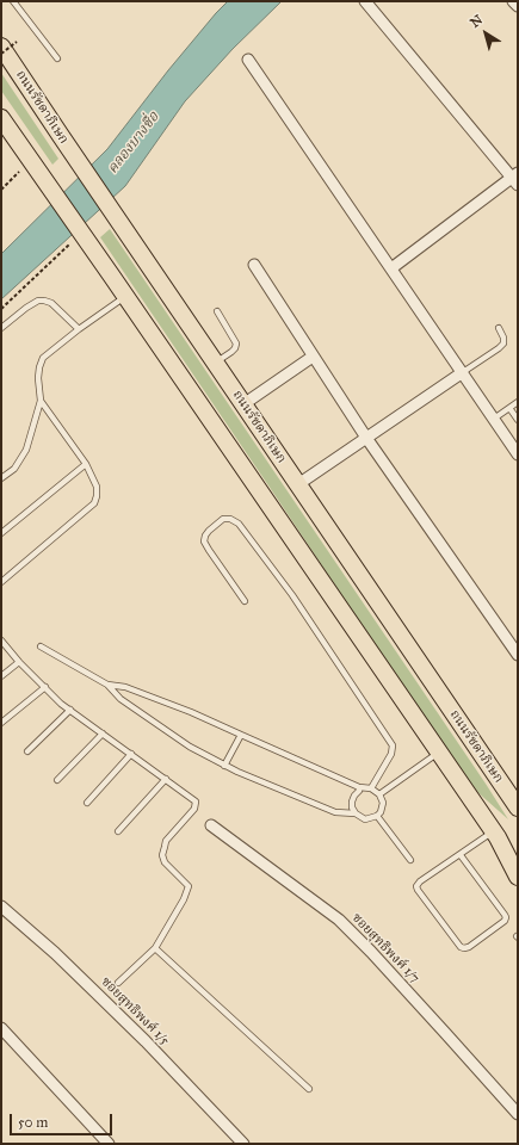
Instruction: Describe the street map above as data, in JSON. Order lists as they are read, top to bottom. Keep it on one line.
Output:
{"streets":{"main road":["ถนนรัชดาภิเษก"],"street":["ซอยสุทธิพงศ์ 1/7","ซอยสุทธิพงศ์ 1/5"]},"water":["คลองบางซื่อ"],"scale_bar":"50 m","north":"top left"}
